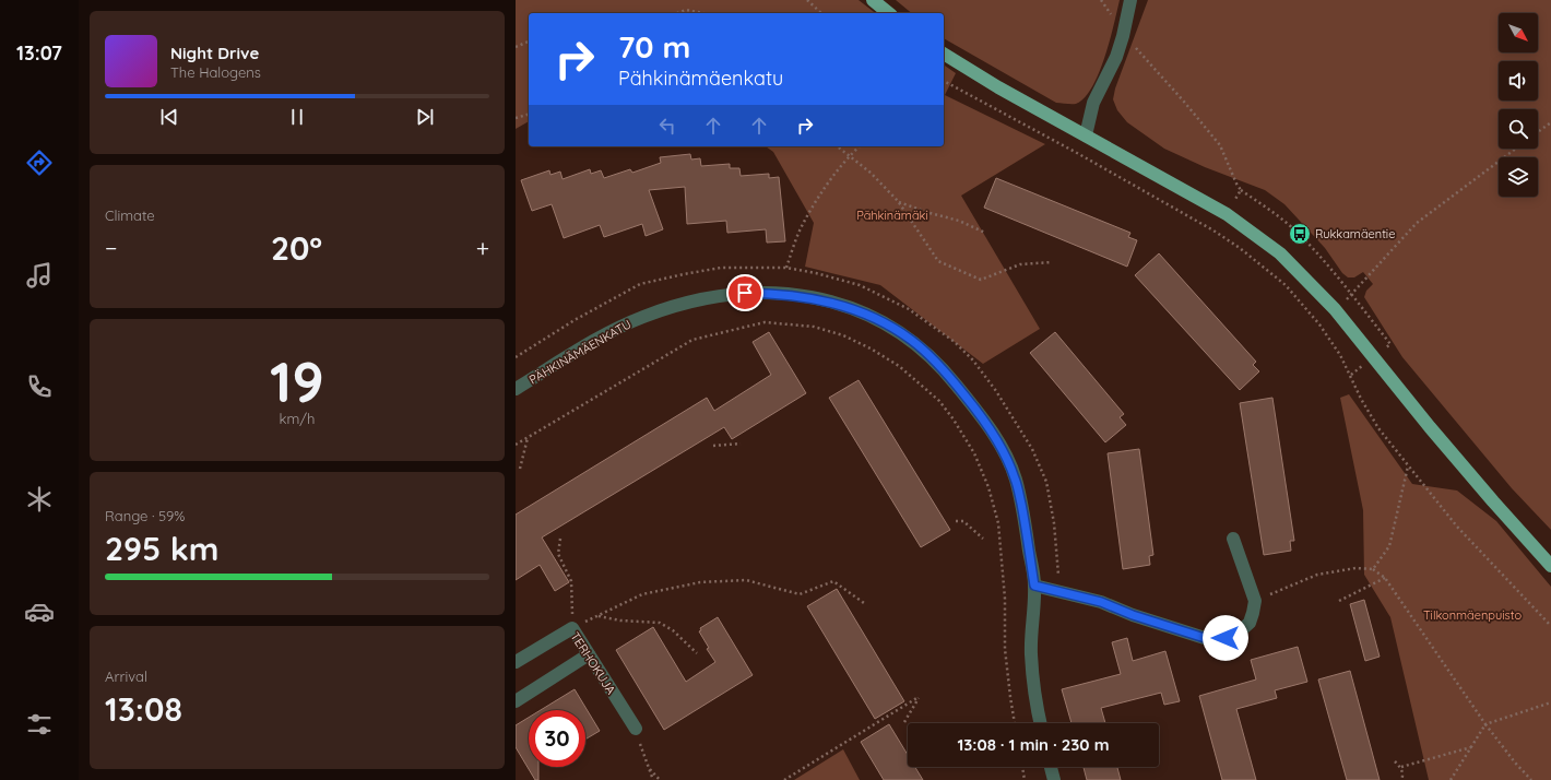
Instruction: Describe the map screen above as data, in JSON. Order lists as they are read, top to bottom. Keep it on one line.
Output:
{"streets":{"street":["PÄHKINÄMÄENKATU","TERHOKUJA"]},"parks":["Pähkinämäki","Tilkonmäenpuisto"],"places":{"bus stop":["Rukkamäentie"]},"north":"bottom right","page":{"tabs":"13:07","turn":["70 m","Pähkinämäenkatu"],"song":["Night Drive","The Halogens"],"tile":["Climate",["19","km/h"],["Range · 59%","295 km"],["Arrival","13:08"]],"heat":["−","20°","+"],"limit":"30","trip":"13:08 · 1 min · 230 m"}}
